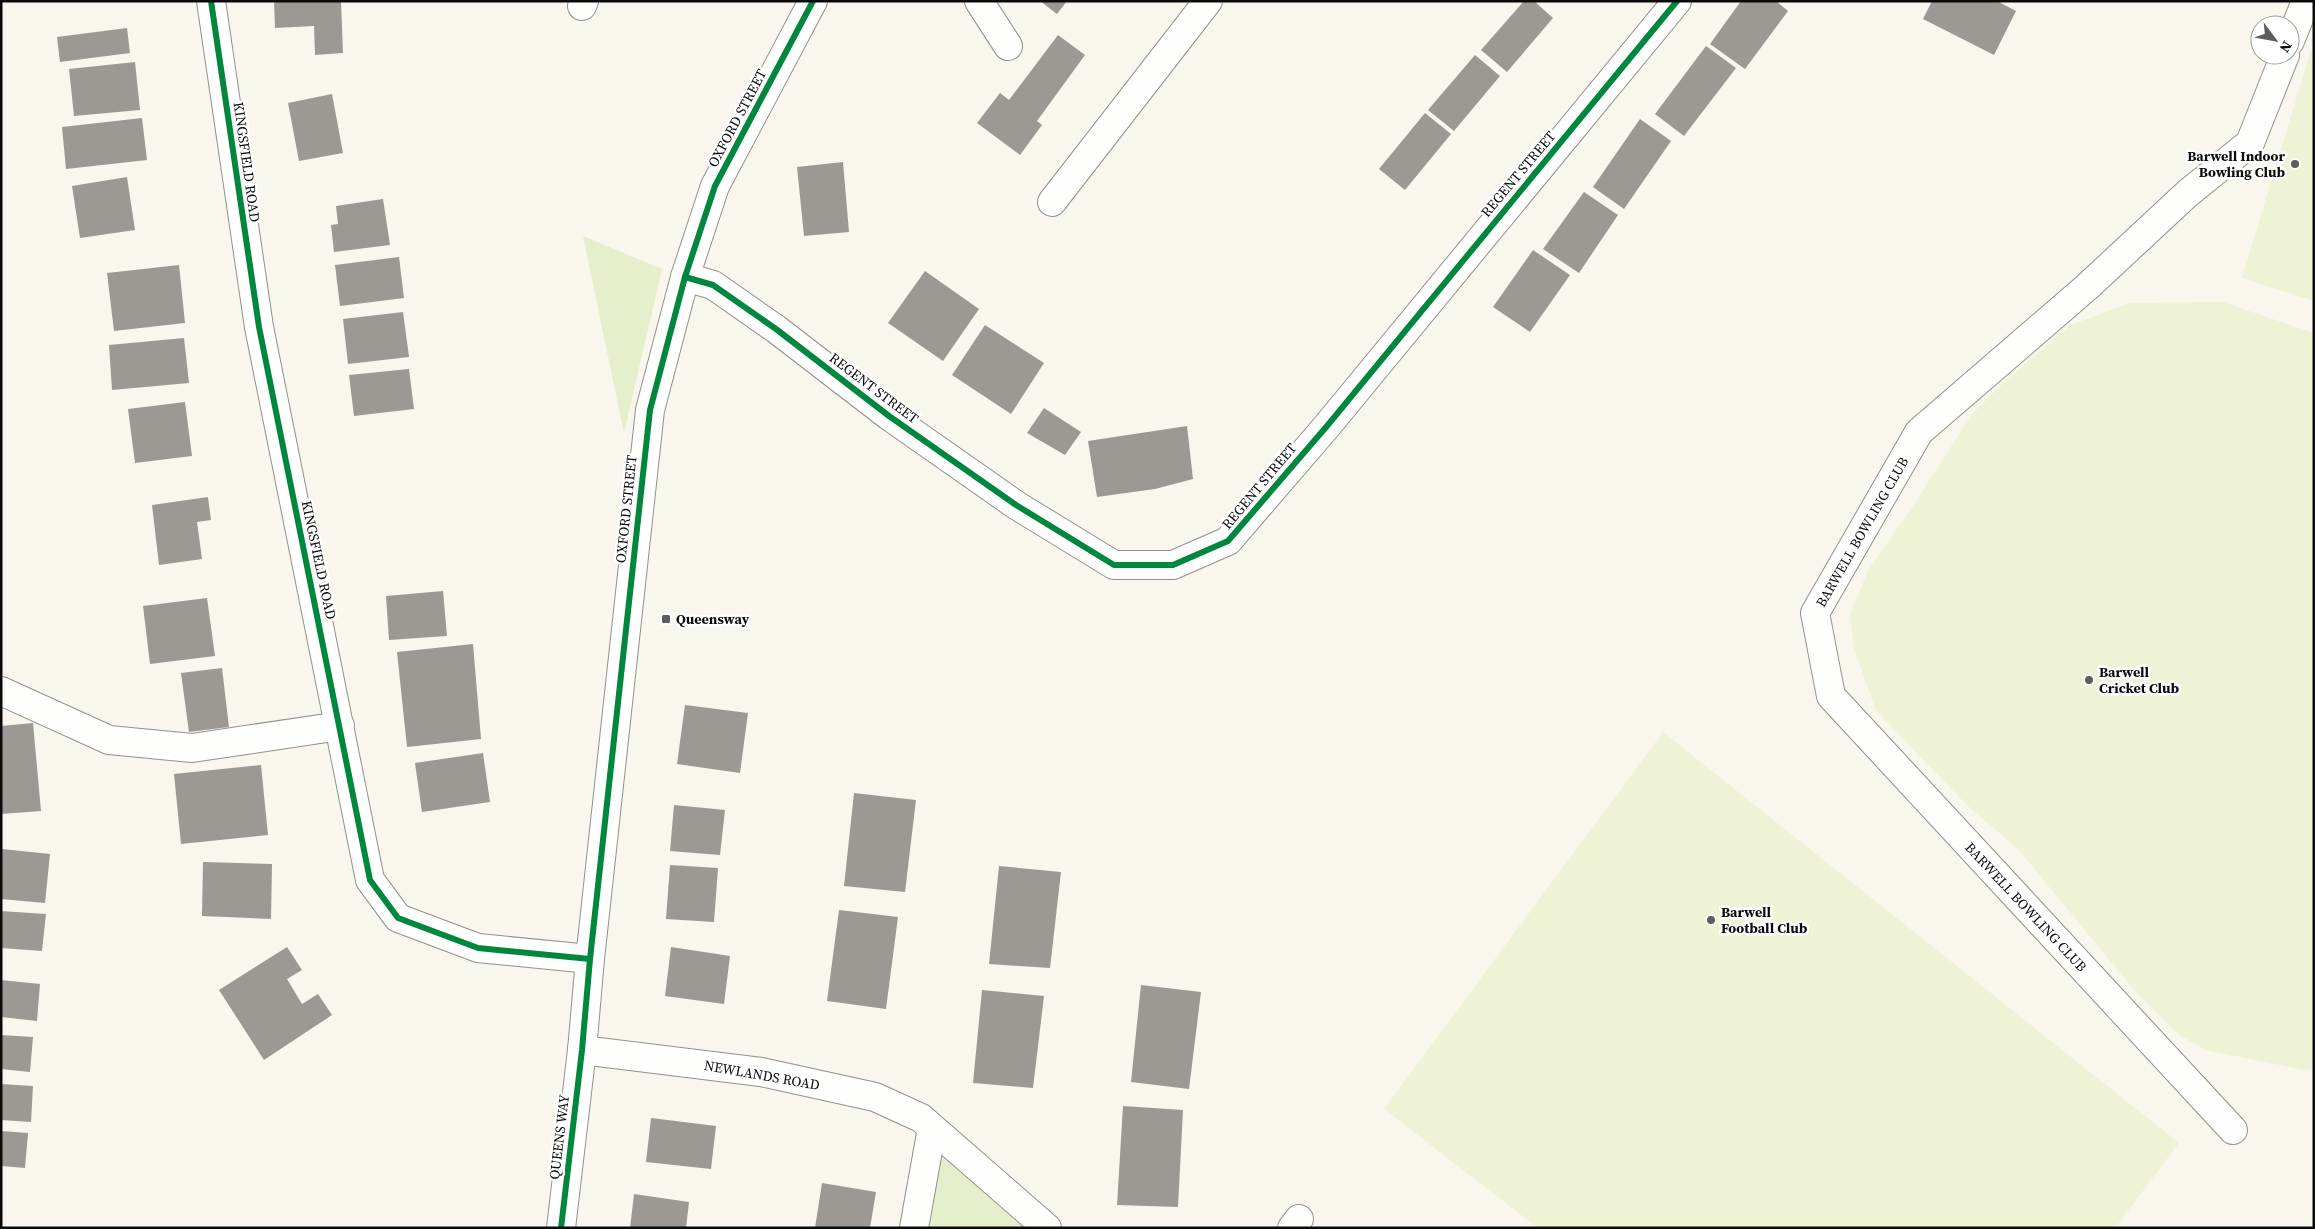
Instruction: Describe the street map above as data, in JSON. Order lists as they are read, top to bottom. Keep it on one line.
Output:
{"streets":{"street":["OXFORD STREET","KINGSFIELD ROAD","REGENT STREET","BARWELL BOWLING CLUB","NEWLANDS ROAD","QUEENS WAY"]},"crossings":[["OXFORD STREET","KINGSFIELD ROAD"],["OXFORD STREET","REGENT STREET"],["OXFORD STREET","NEWLANDS ROAD"],["OXFORD STREET","QUEENS WAY"],["NEWLANDS ROAD","QUEENS WAY"]],"places":{"other":["Barwell Indoor Bowling Club","Barwell Cricket Club","Barwell Football Club"],"transit":["Queensway"]},"north":"bottom right"}
